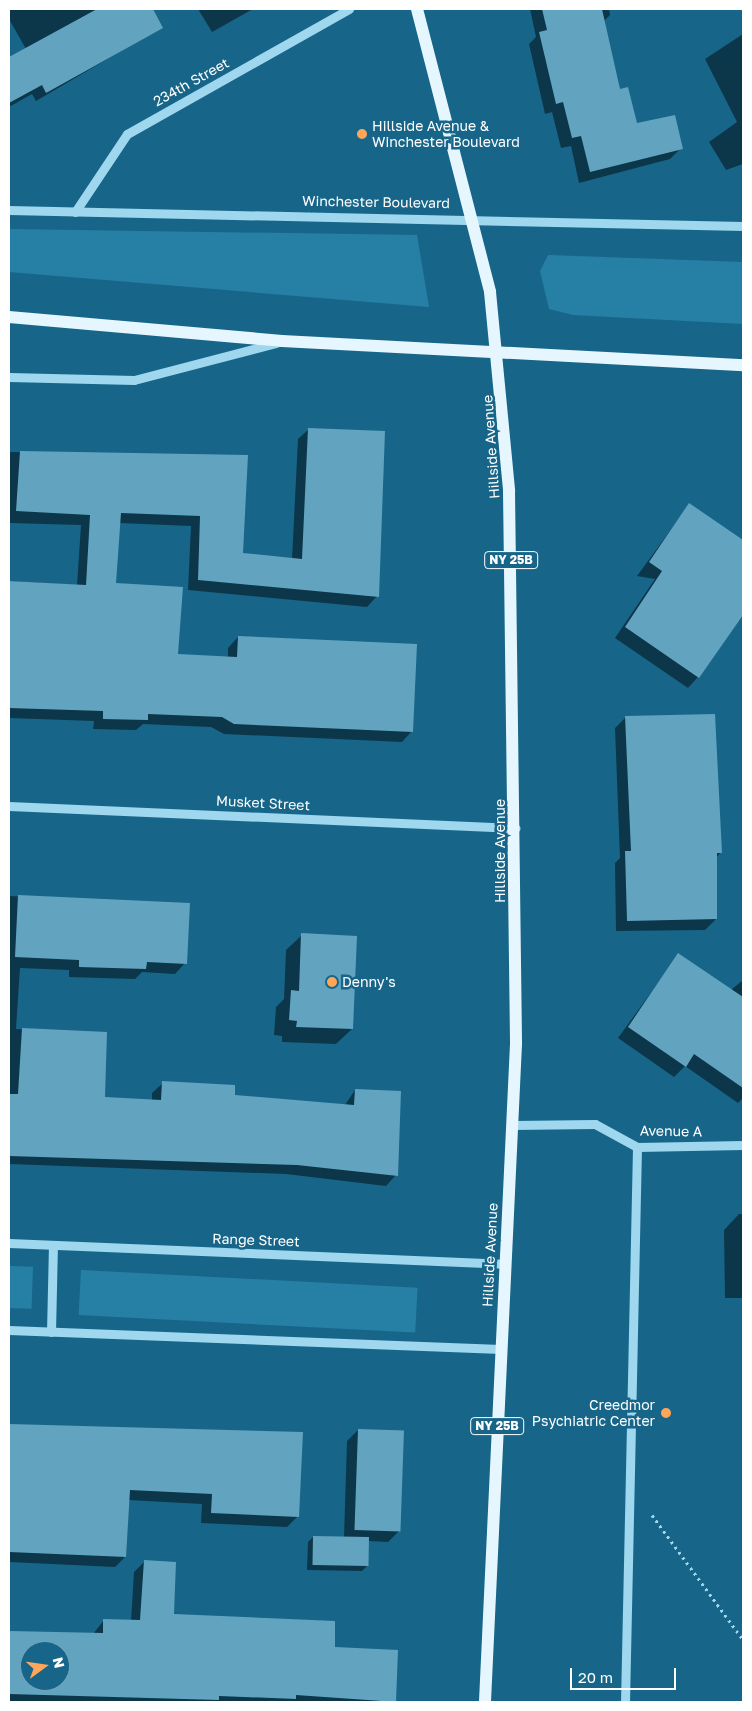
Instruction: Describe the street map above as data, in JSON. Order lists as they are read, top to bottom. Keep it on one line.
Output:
{"streets":{"main road":["Hillside Avenue","NY 25B"],"street":["234th Street","Winchester Boulevard","Musket Street","Avenue A","Range Street"]},"crossings":[["234th Street","Winchester Boulevard"],["Winchester Boulevard","Hillside Avenue"],["Hillside Avenue","Musket Street"],["Hillside Avenue","Avenue A"],["Hillside Avenue","Range Street"]],"places":["Hillside Avenue & Winchester Boulevard","Denny's","Creedmor Psychiatric Center"],"scale_bar":"20 m","north":"right"}
